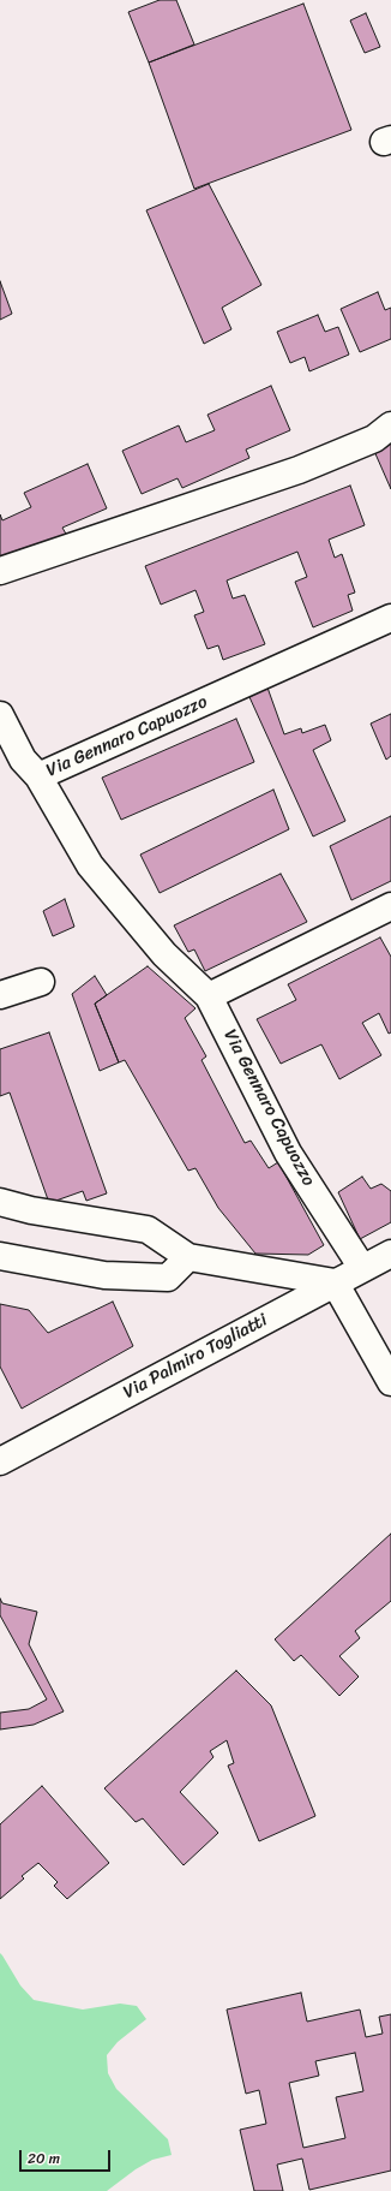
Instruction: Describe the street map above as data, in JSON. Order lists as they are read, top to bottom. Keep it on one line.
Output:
{"streets":{"street":["Via Gennaro Capuozzo","Via Palmiro Togliatti"]},"crossings":[["Via Gennaro Capuozzo","Via Palmiro Togliatti"]],"scale_bar":"20 m"}
